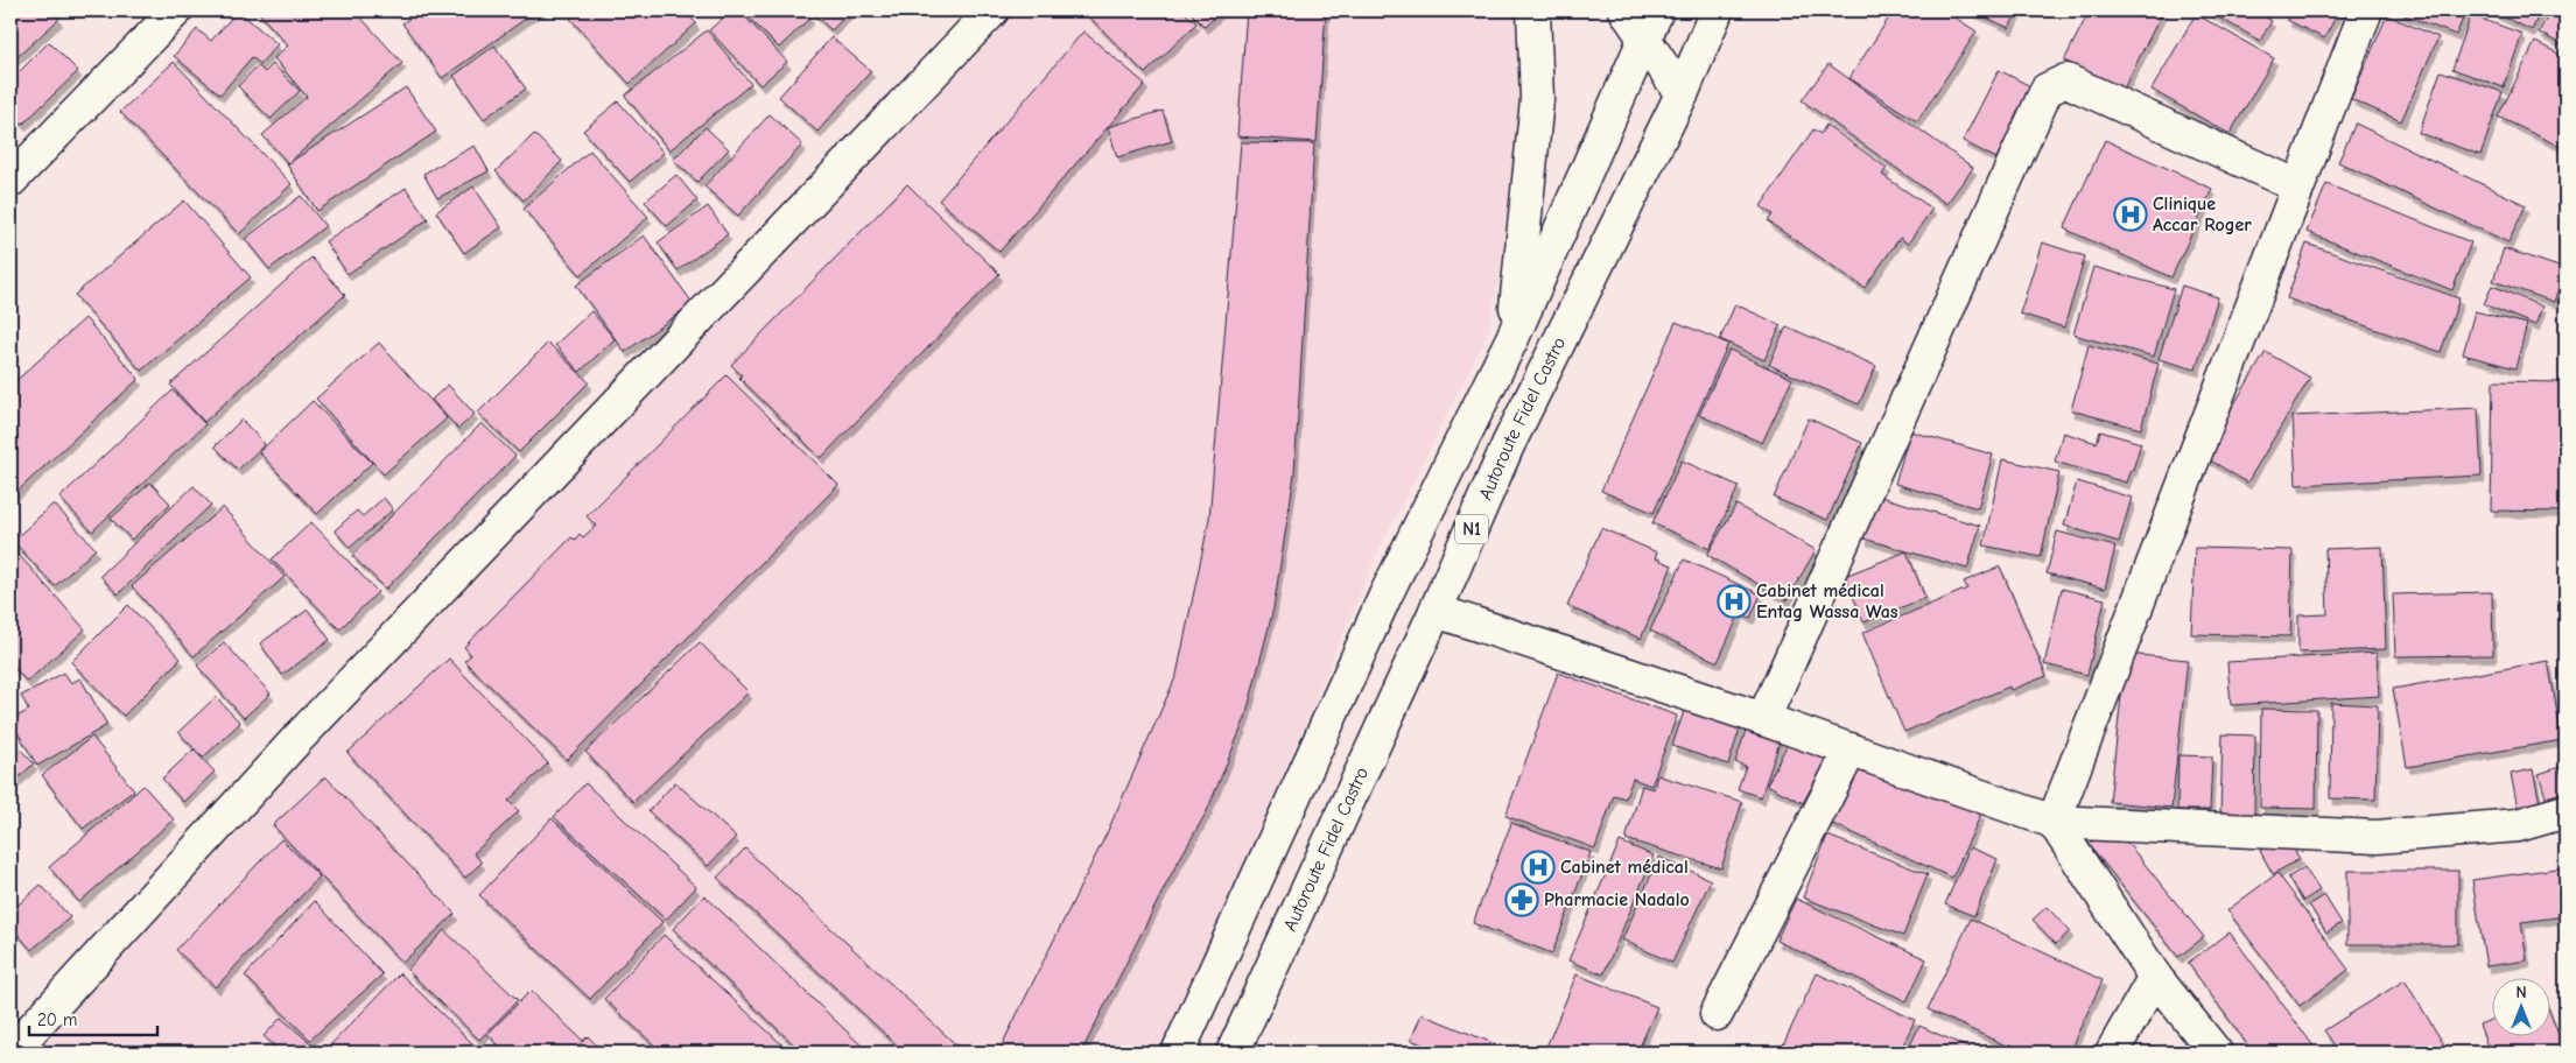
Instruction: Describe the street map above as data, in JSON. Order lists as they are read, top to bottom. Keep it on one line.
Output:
{"streets":{"main road":["Autoroute Fidel Castro","N1"]},"places":{"hospital":["Clinique Accar Roger","Cabinet médical Entag Wassa Was","Cabinet médical"],"pharmacy":["Pharmacie Nadalo"]},"scale_bar":"20 m","north":"top"}
